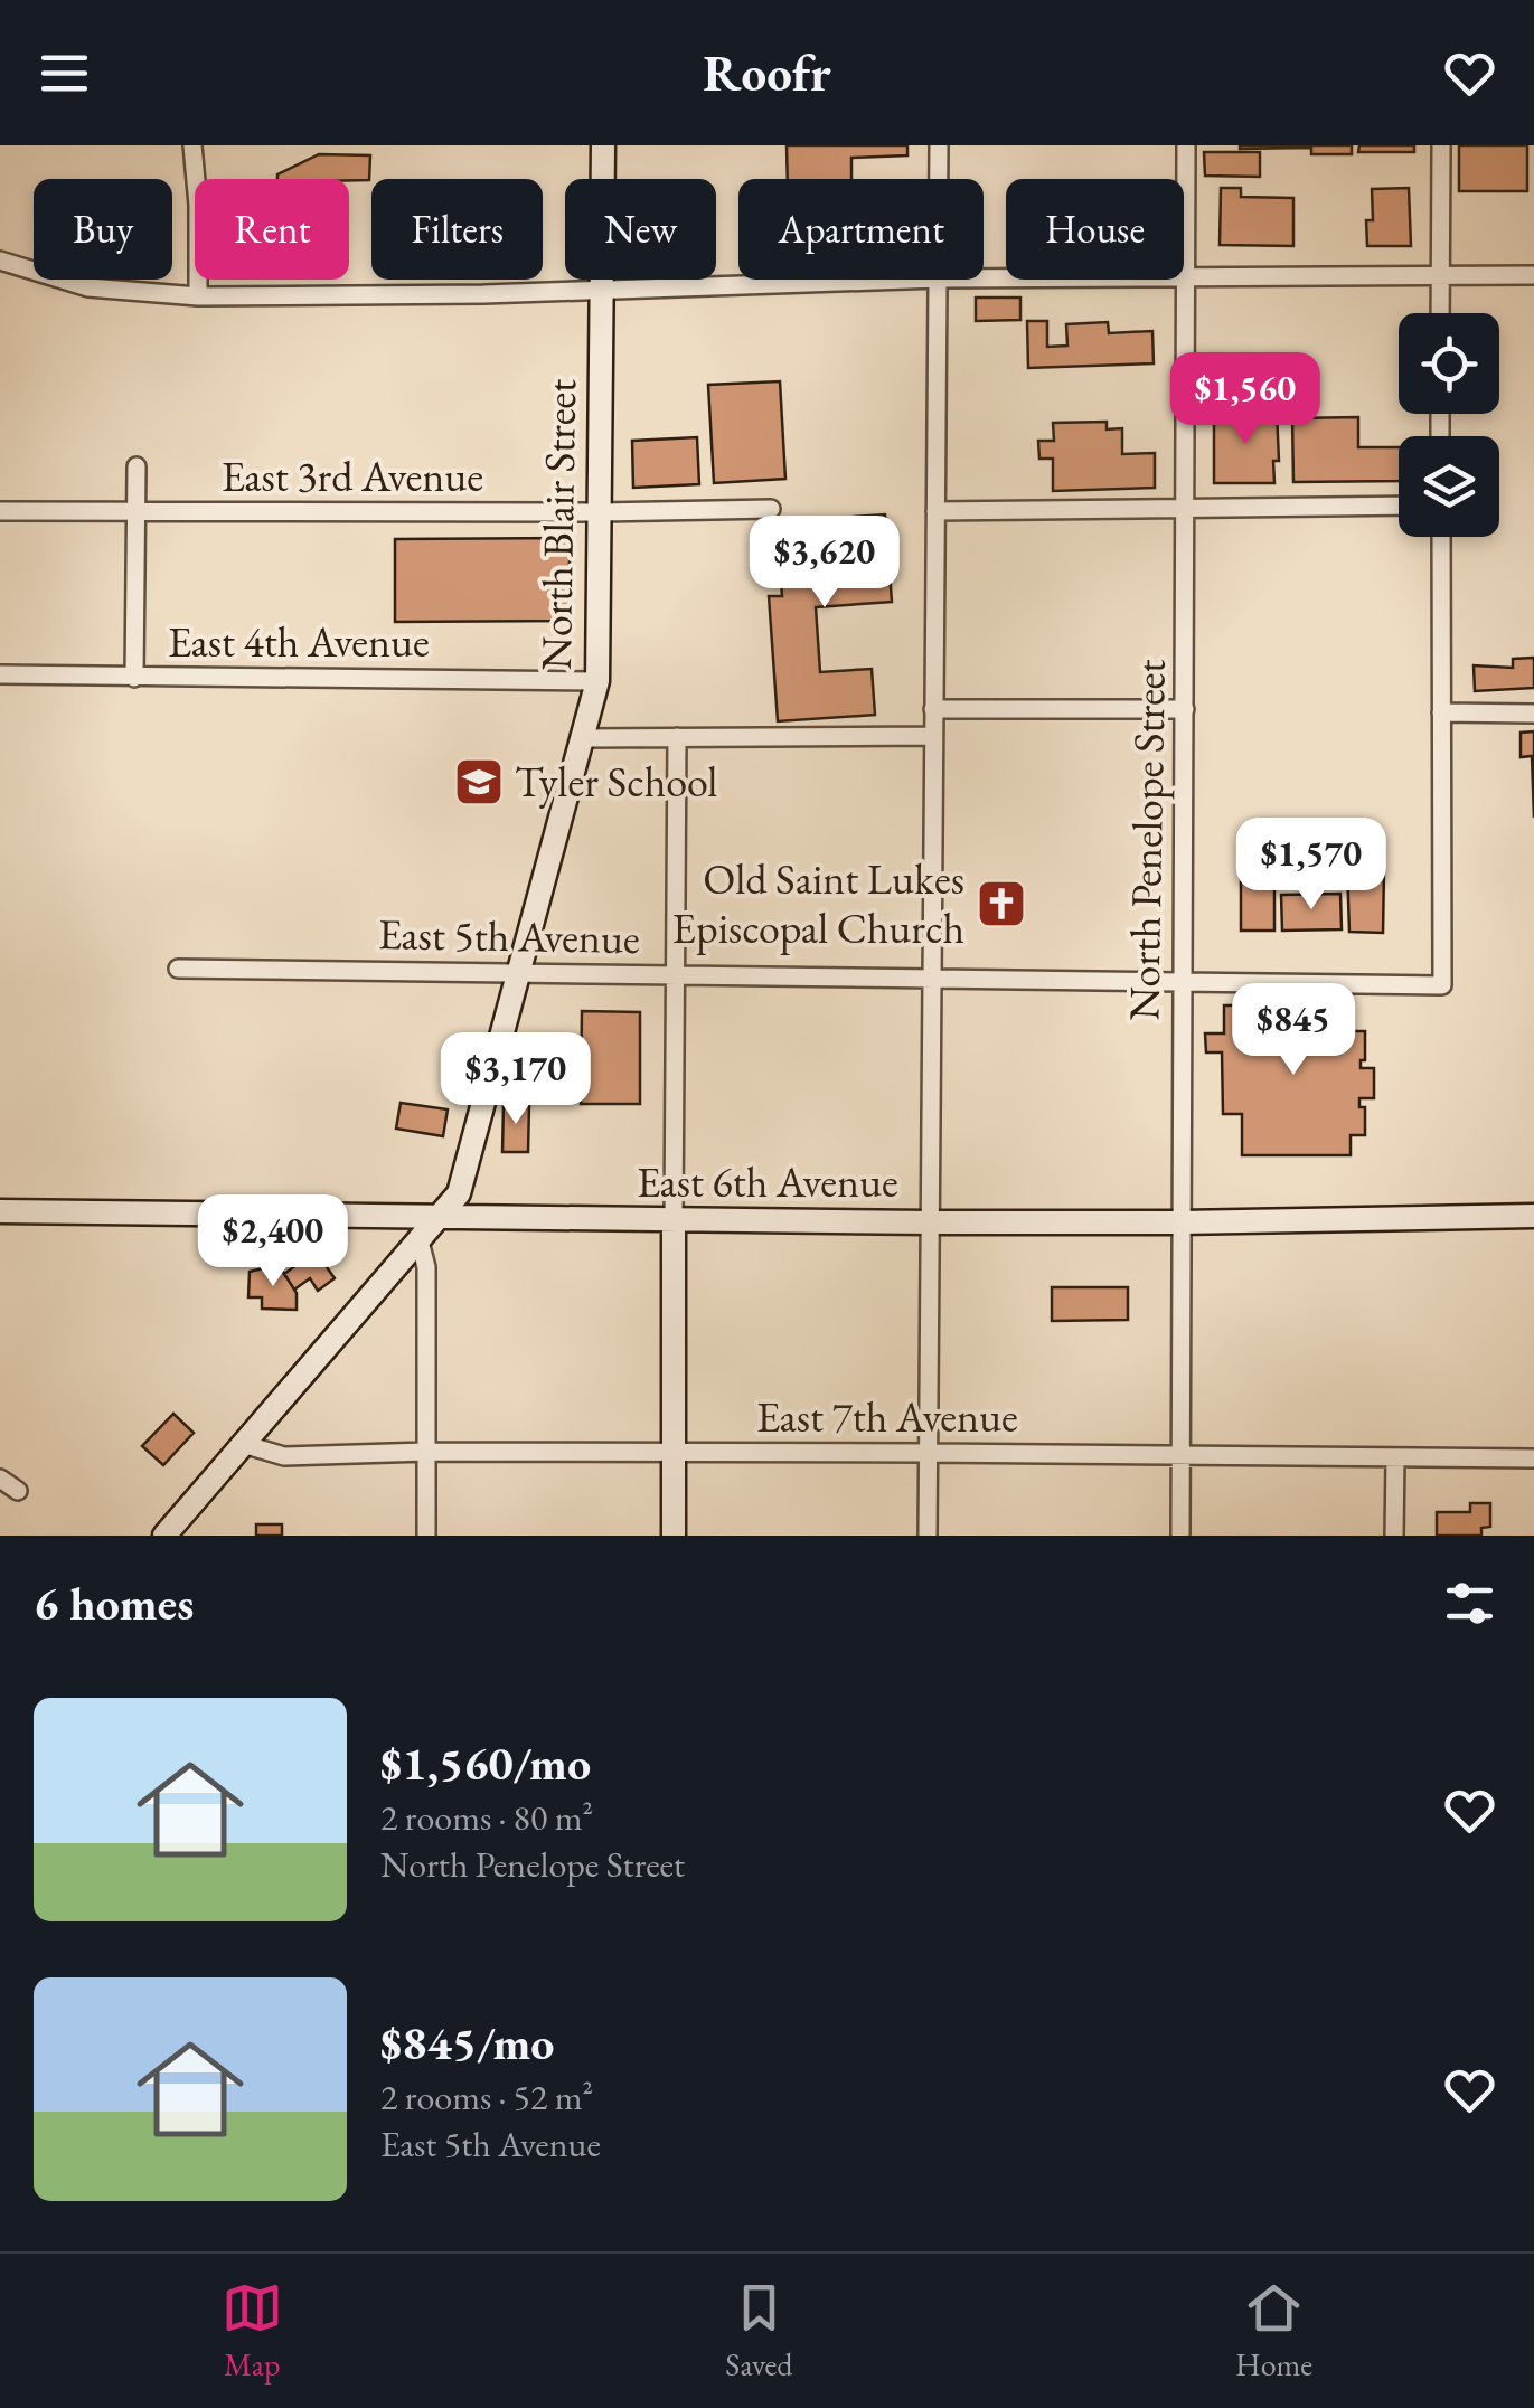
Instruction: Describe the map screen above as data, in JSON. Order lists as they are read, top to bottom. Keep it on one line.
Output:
{"streets":{"street":["East 3rd Avenue","North Blair Street","East 4th Avenue","North Penelope Street","East 5th Avenue","East 6th Avenue","East 7th Avenue"]},"crossings":[["East 3rd Avenue","North Blair Street"],["North Blair Street","East 4th Avenue"],["North Blair Street","East 5th Avenue"],["North Blair Street","East 6th Avenue"],["North Blair Street","East 7th Avenue"],["North Penelope Street","East 5th Avenue"],["North Penelope Street","East 6th Avenue"],["North Penelope Street","East 7th Avenue"]],"places":{"school or university":["Tyler School"],"church":["Old Saint Lukes Episcopal Church"]},"page":{"header":"Roofr","chip":["Buy","Rent","Filters","New","Apartment","House"],"price":["$1,560","$3,620","$1,570","$845","$3,170","$2,400"],"heading":"6 homes","list":[{"name":"$1,560/mo","note":"2 rooms · 80 m² · North Penelope Street"},{"name":"$845/mo","note":"2 rooms · 52 m² · East 5th Avenue"}],"tabs":["Map","Saved","Home"]}}
